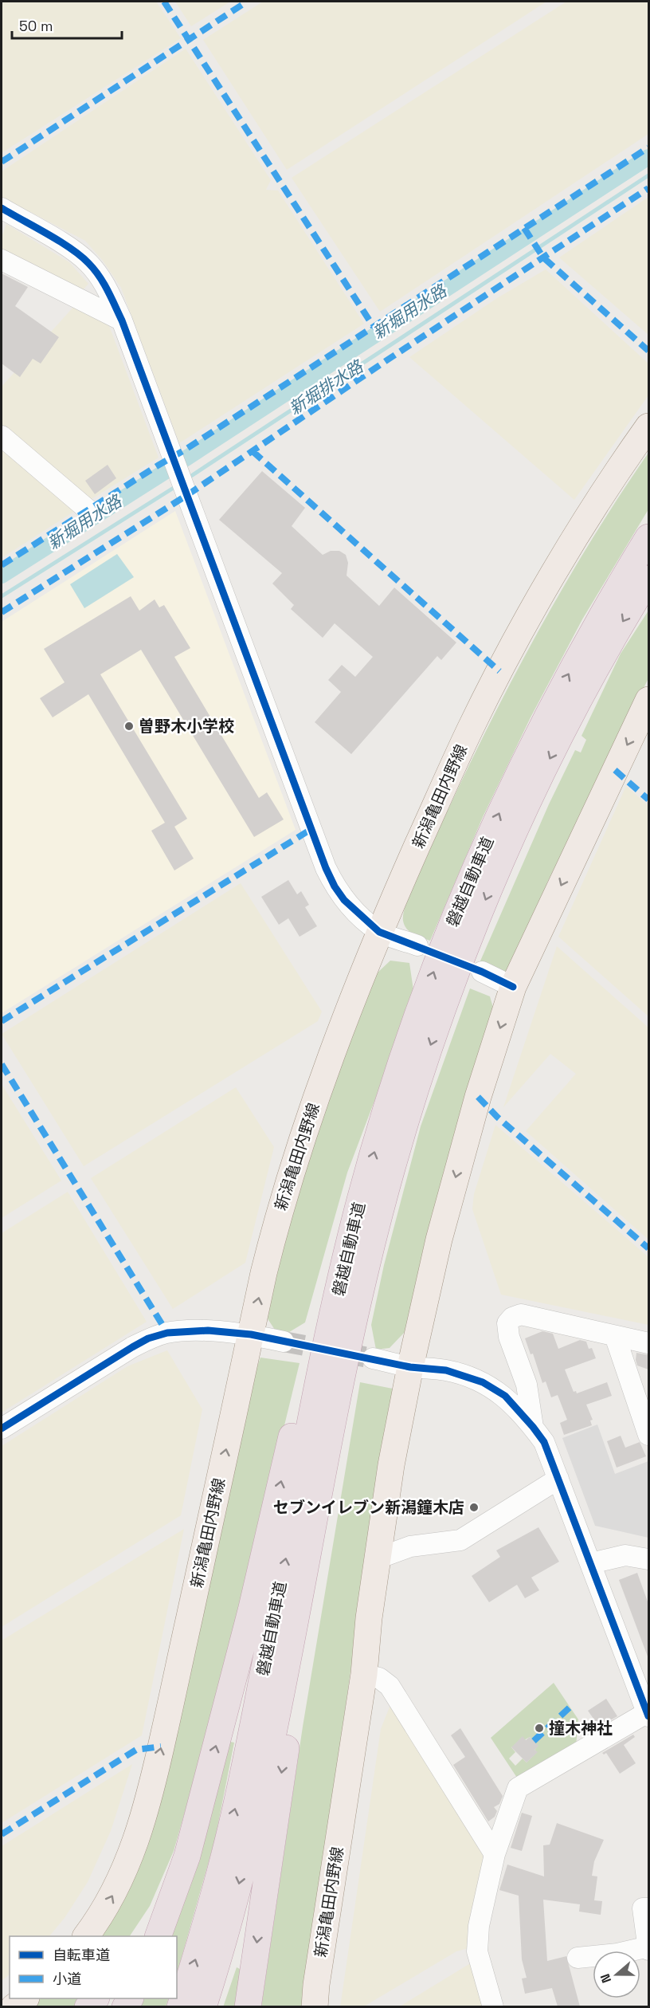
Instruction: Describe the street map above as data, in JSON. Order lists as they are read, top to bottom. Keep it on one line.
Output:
{"streets":{"highway":["磐越自動車道"],"main road":["新潟亀田内野線"]},"water":["新堀用水路","新堀排水路"],"places":["曽野木小学校","セブンイレブン新潟鐘木店","撞木神社"],"legend":["自転車道","小道"],"scale_bar":"50 m","north":"left"}
